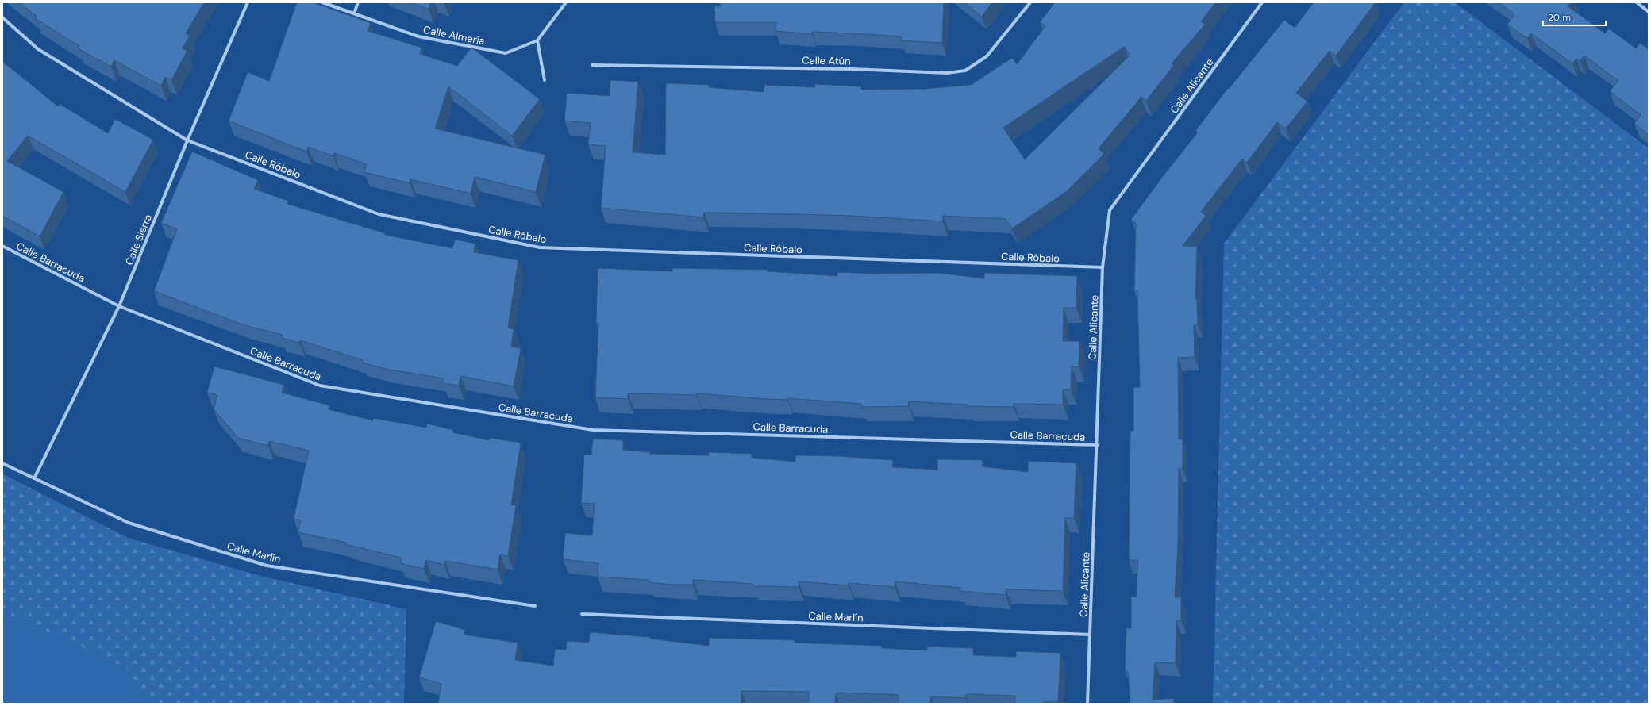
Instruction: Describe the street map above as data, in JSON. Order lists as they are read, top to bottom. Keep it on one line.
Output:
{"streets":{"street":["Calle Almería","Calle Atún","Calle Alicante","Calle Róbalo","Calle Sierra","Calle Barracuda","Calle Marlín"]},"crossings":[["Calle Alicante","Calle Róbalo"],["Calle Alicante","Calle Barracuda"],["Calle Alicante","Calle Marlín"],["Calle Róbalo","Calle Sierra"],["Calle Sierra","Calle Barracuda"],["Calle Sierra","Calle Marlín"]],"scale_bar":"20 m"}
